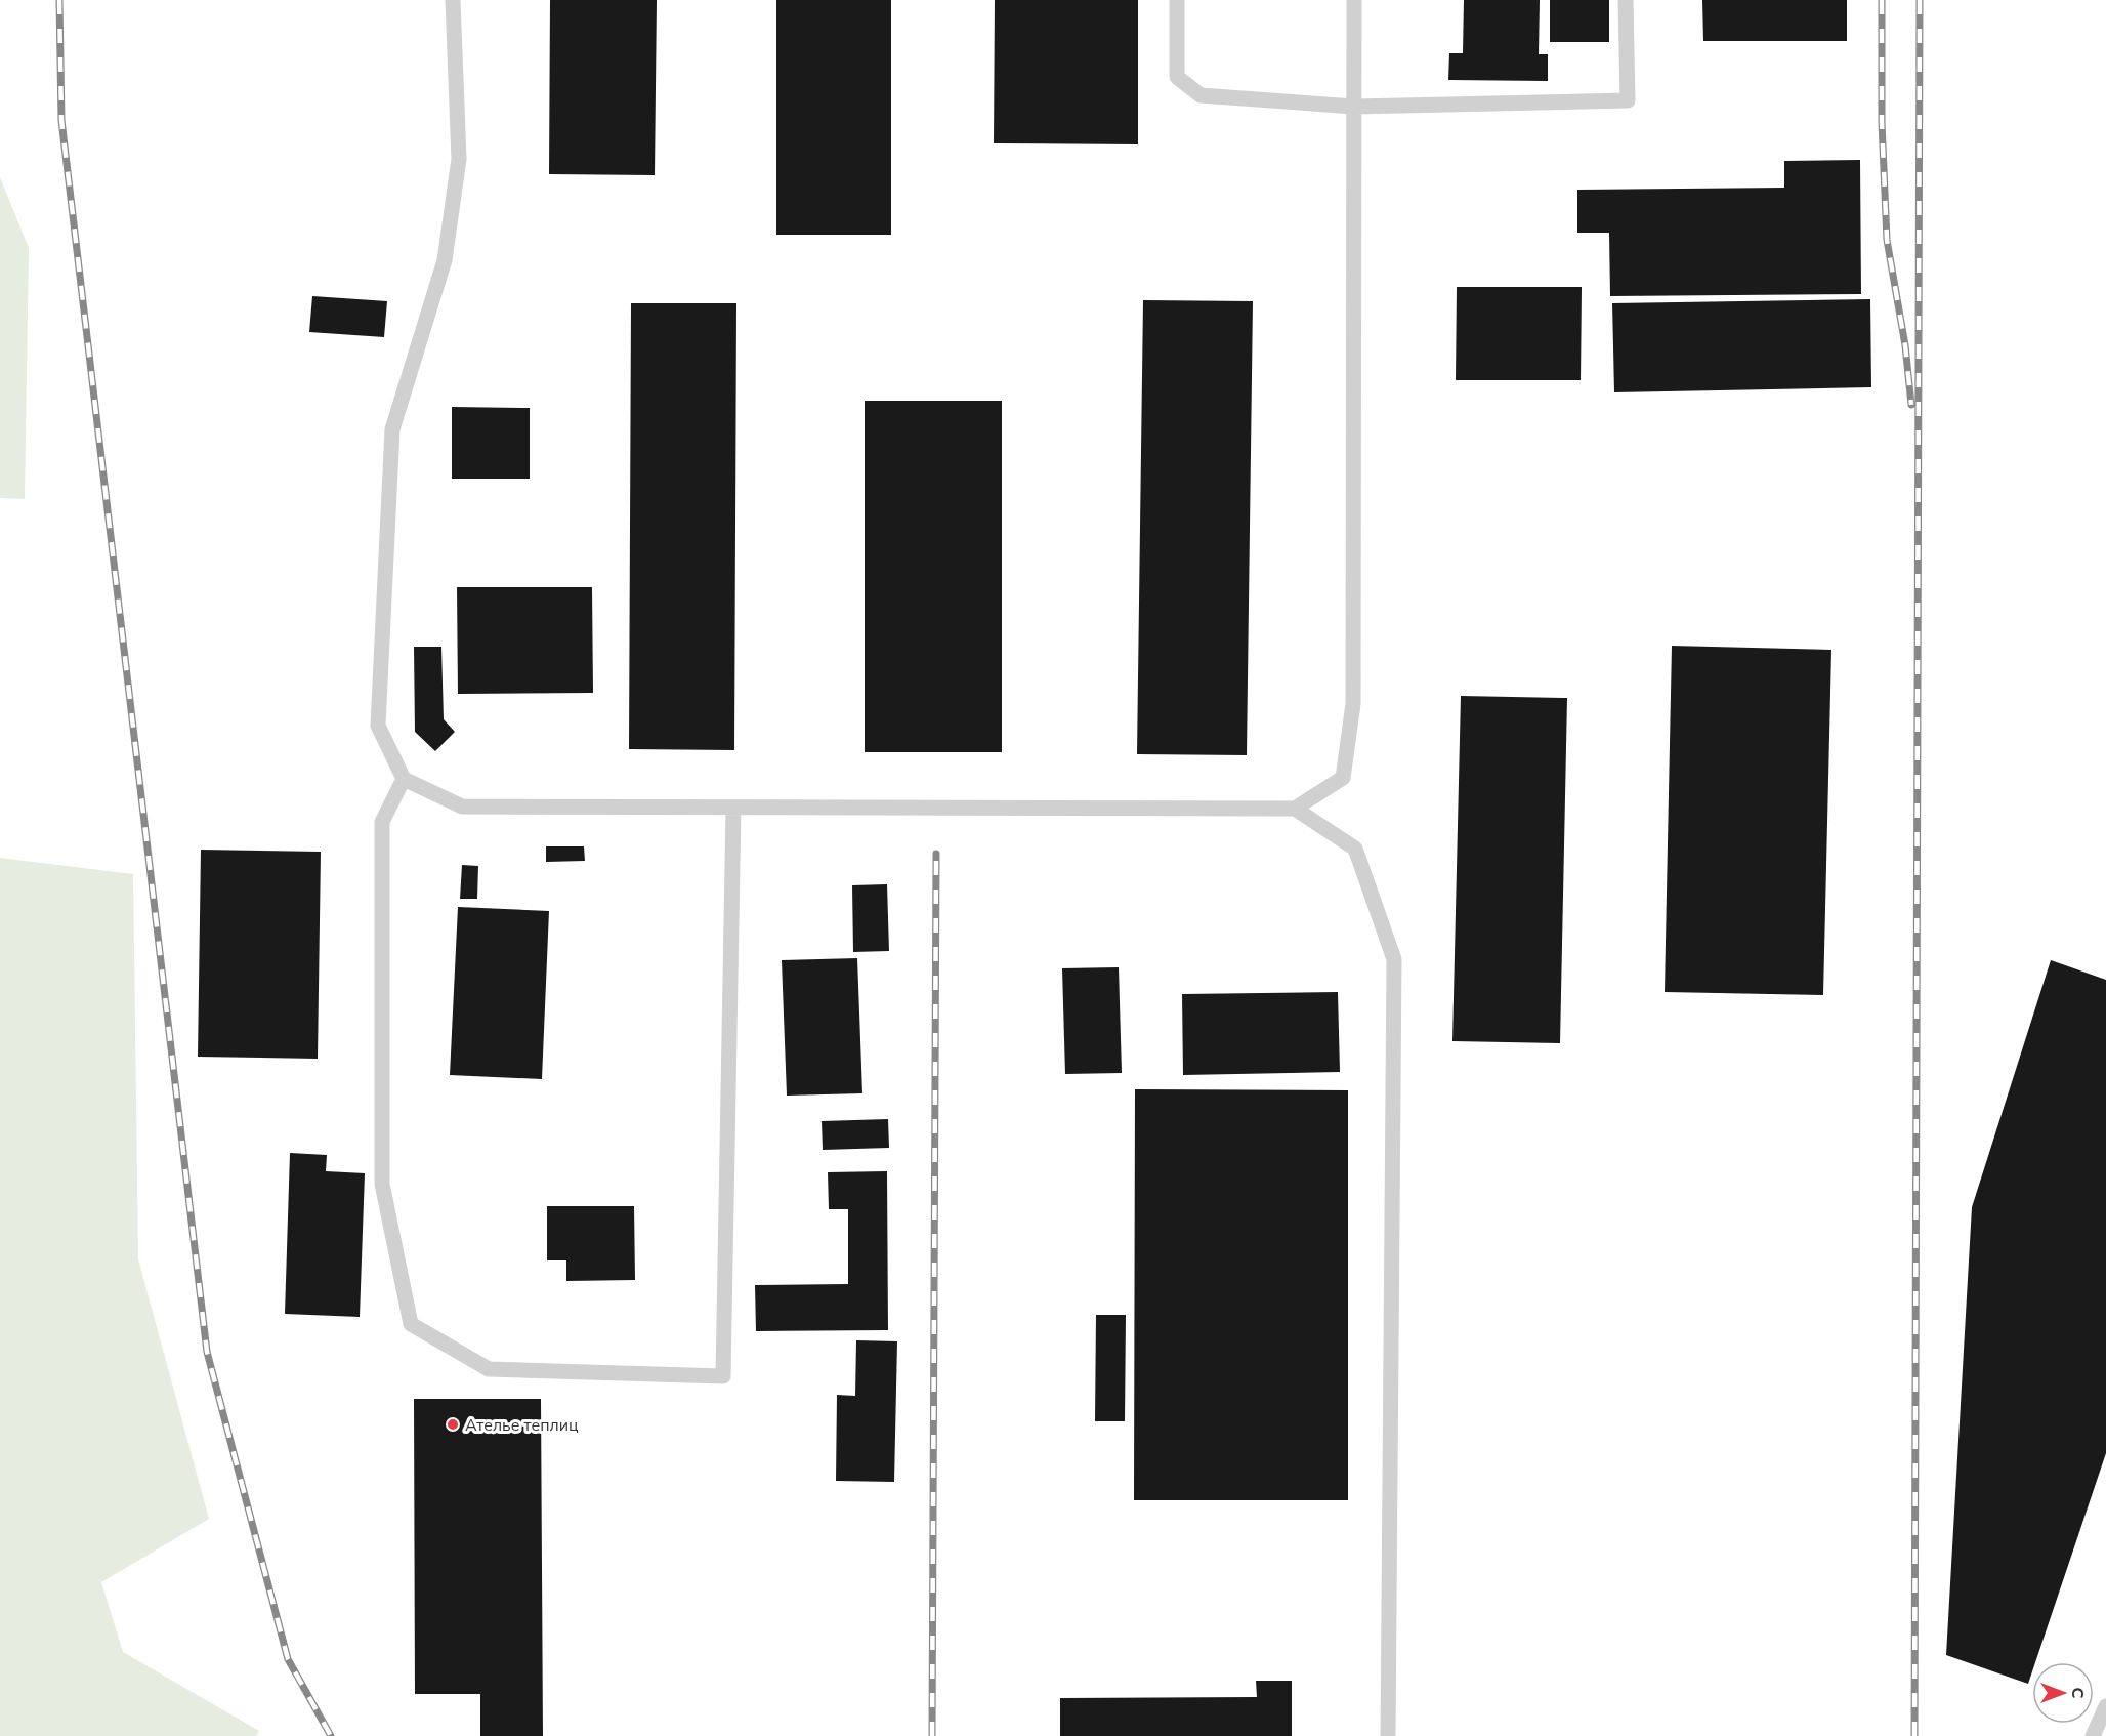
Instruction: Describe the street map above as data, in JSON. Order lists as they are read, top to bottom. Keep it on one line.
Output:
{"places":["Ателье теплиц"],"north":"right"}
